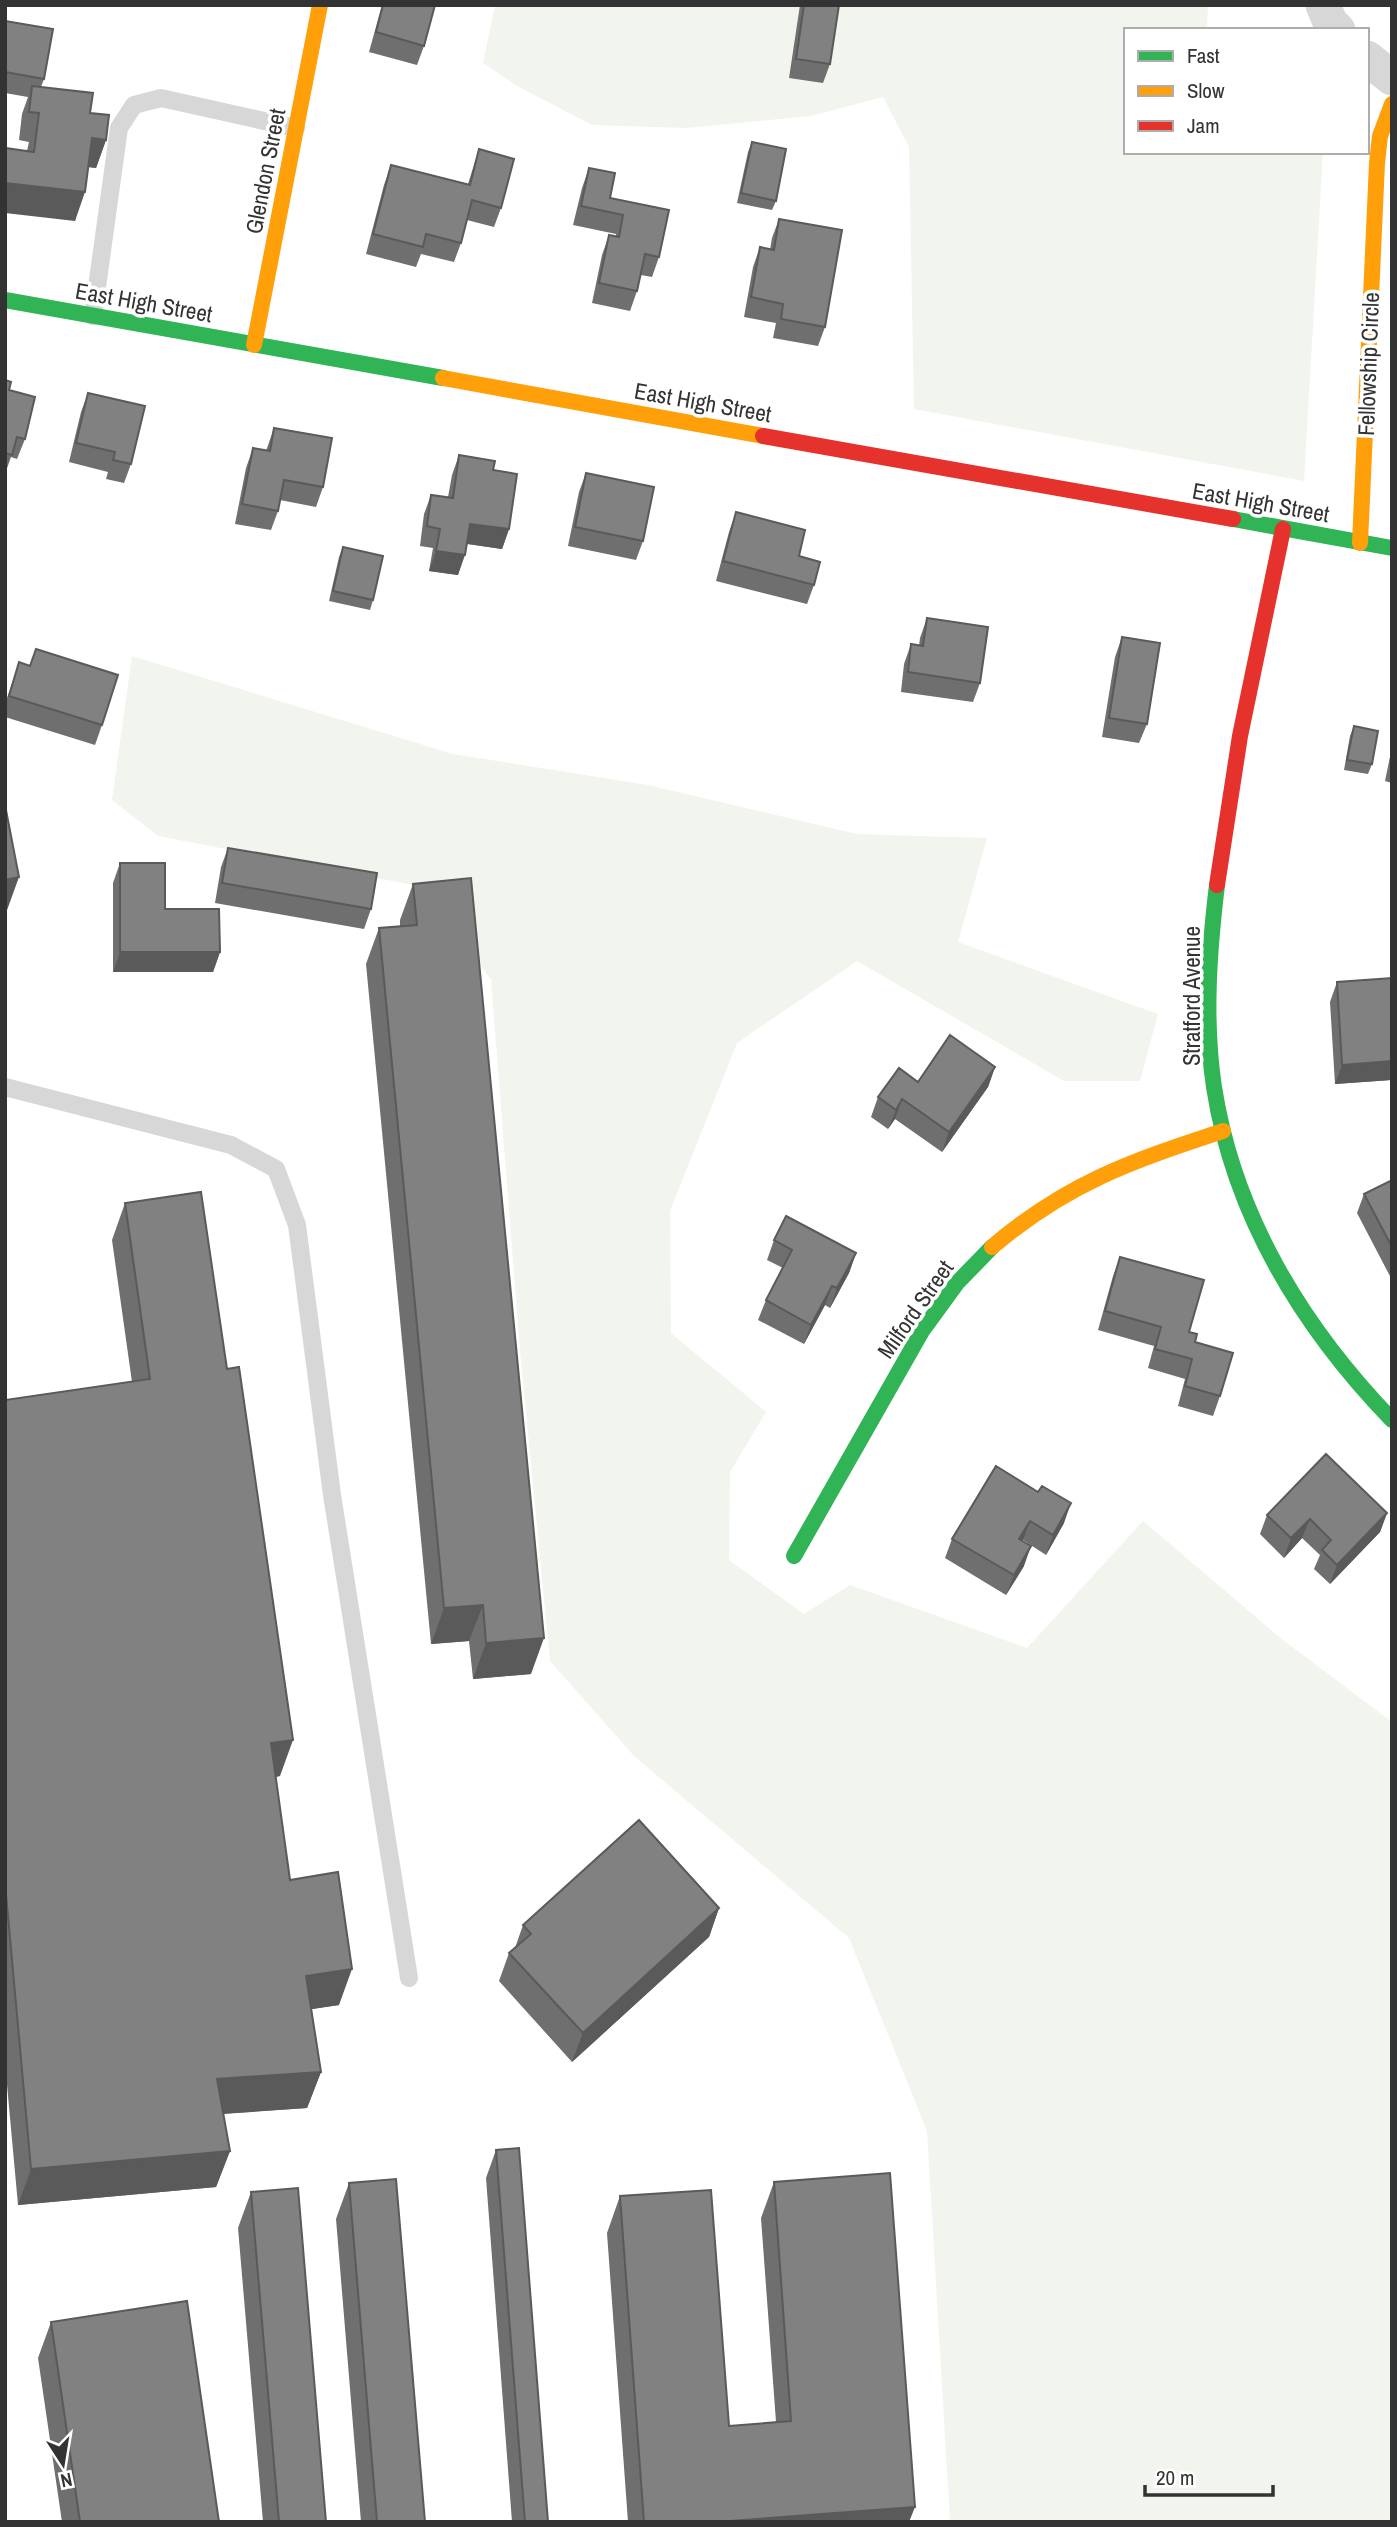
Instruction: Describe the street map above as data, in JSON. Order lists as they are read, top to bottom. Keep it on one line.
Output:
{"streets":{"street":["Glendon Street","East High Street","Fellowship Circle","Stratford Avenue","Milford Street"]},"crossings":[["Glendon Street","East High Street"],["East High Street","Fellowship Circle"],["East High Street","Stratford Avenue"],["Stratford Avenue","Milford Street"]],"legend":["Fast","Slow","Jam"],"scale_bar":"20 m","north":"bottom"}
